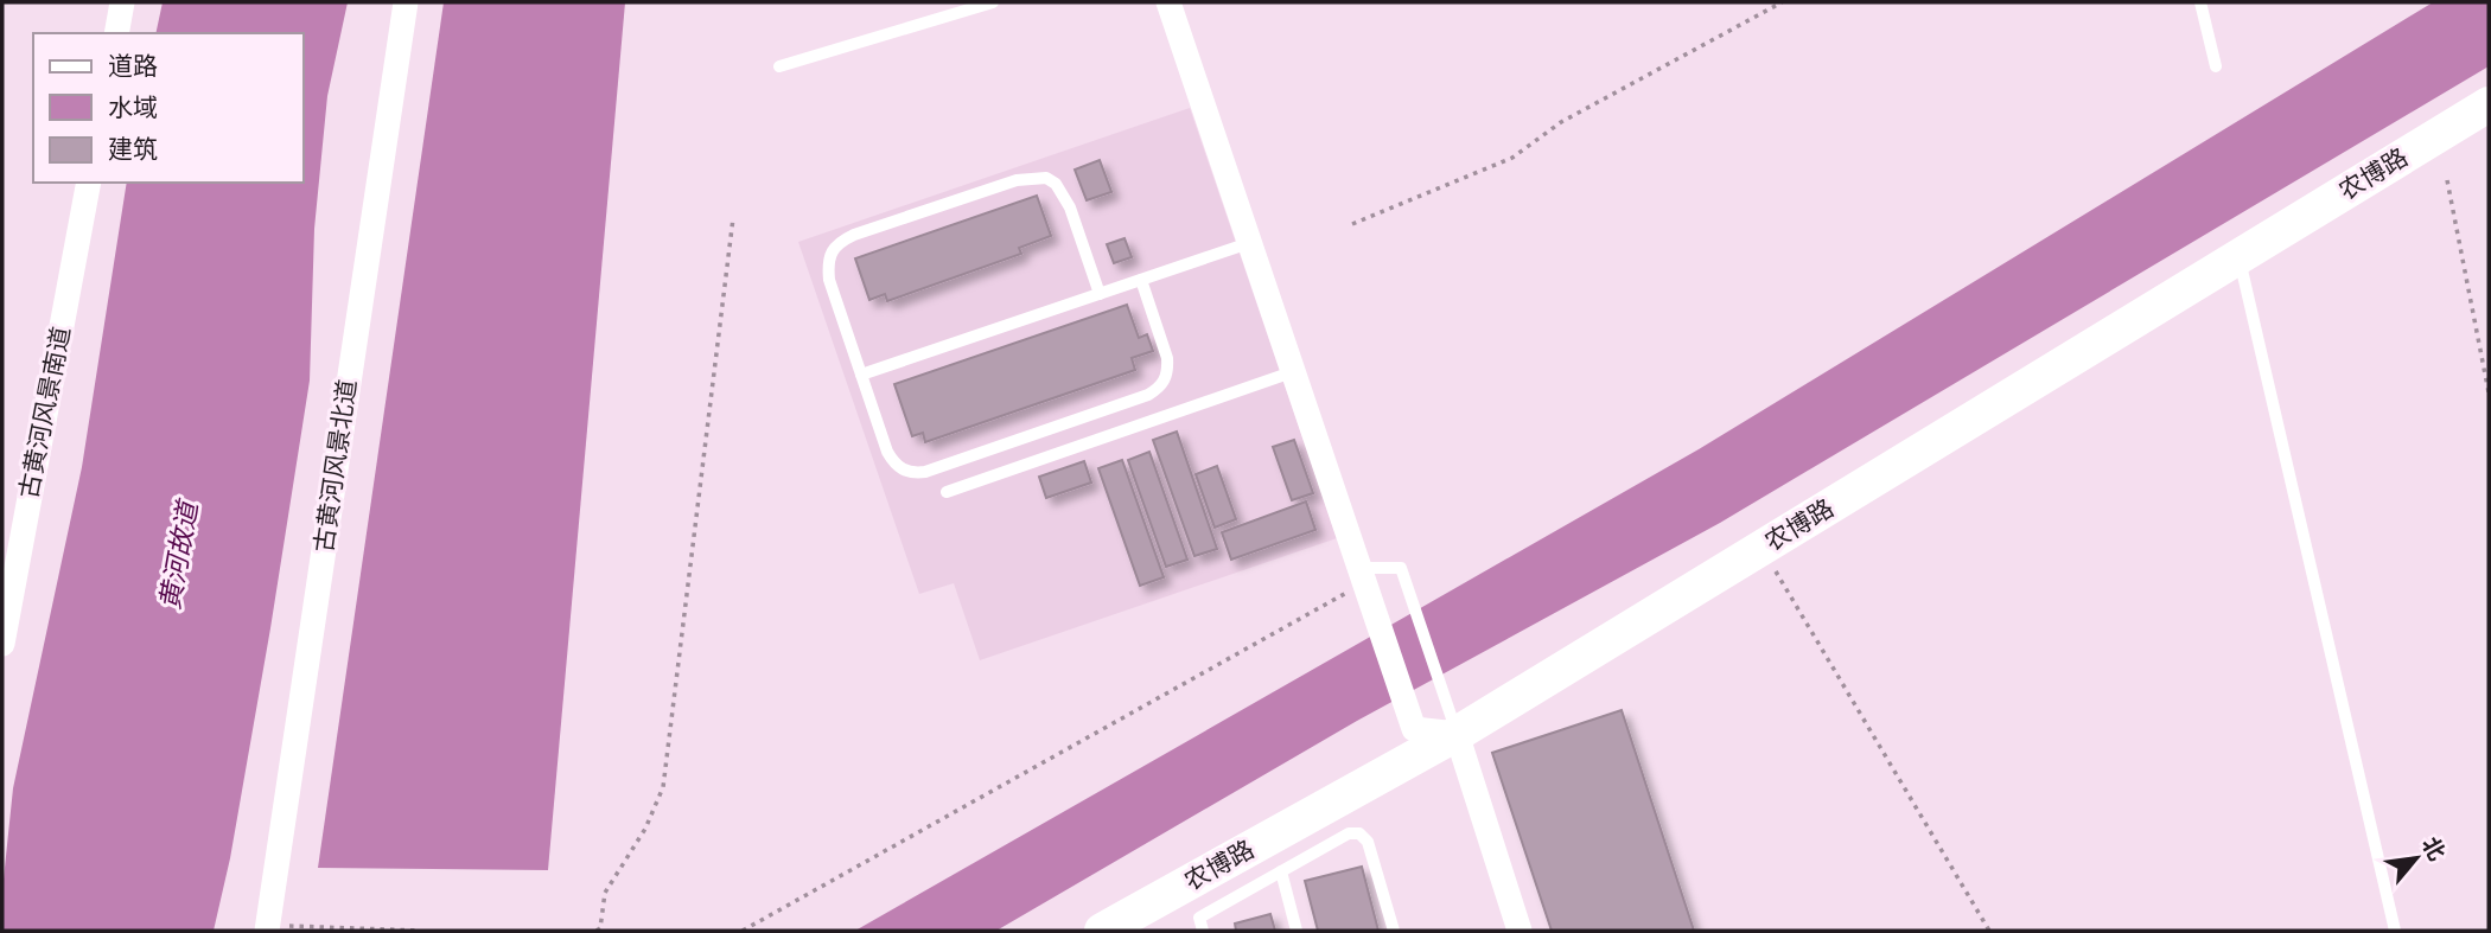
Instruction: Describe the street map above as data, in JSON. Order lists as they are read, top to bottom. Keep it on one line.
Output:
{"streets":{"street":["农博路","古黄河风景南道","古黄河风景北道"]},"water":["黄河故道"],"legend":["道路","水域","建筑"],"north":"top right"}
